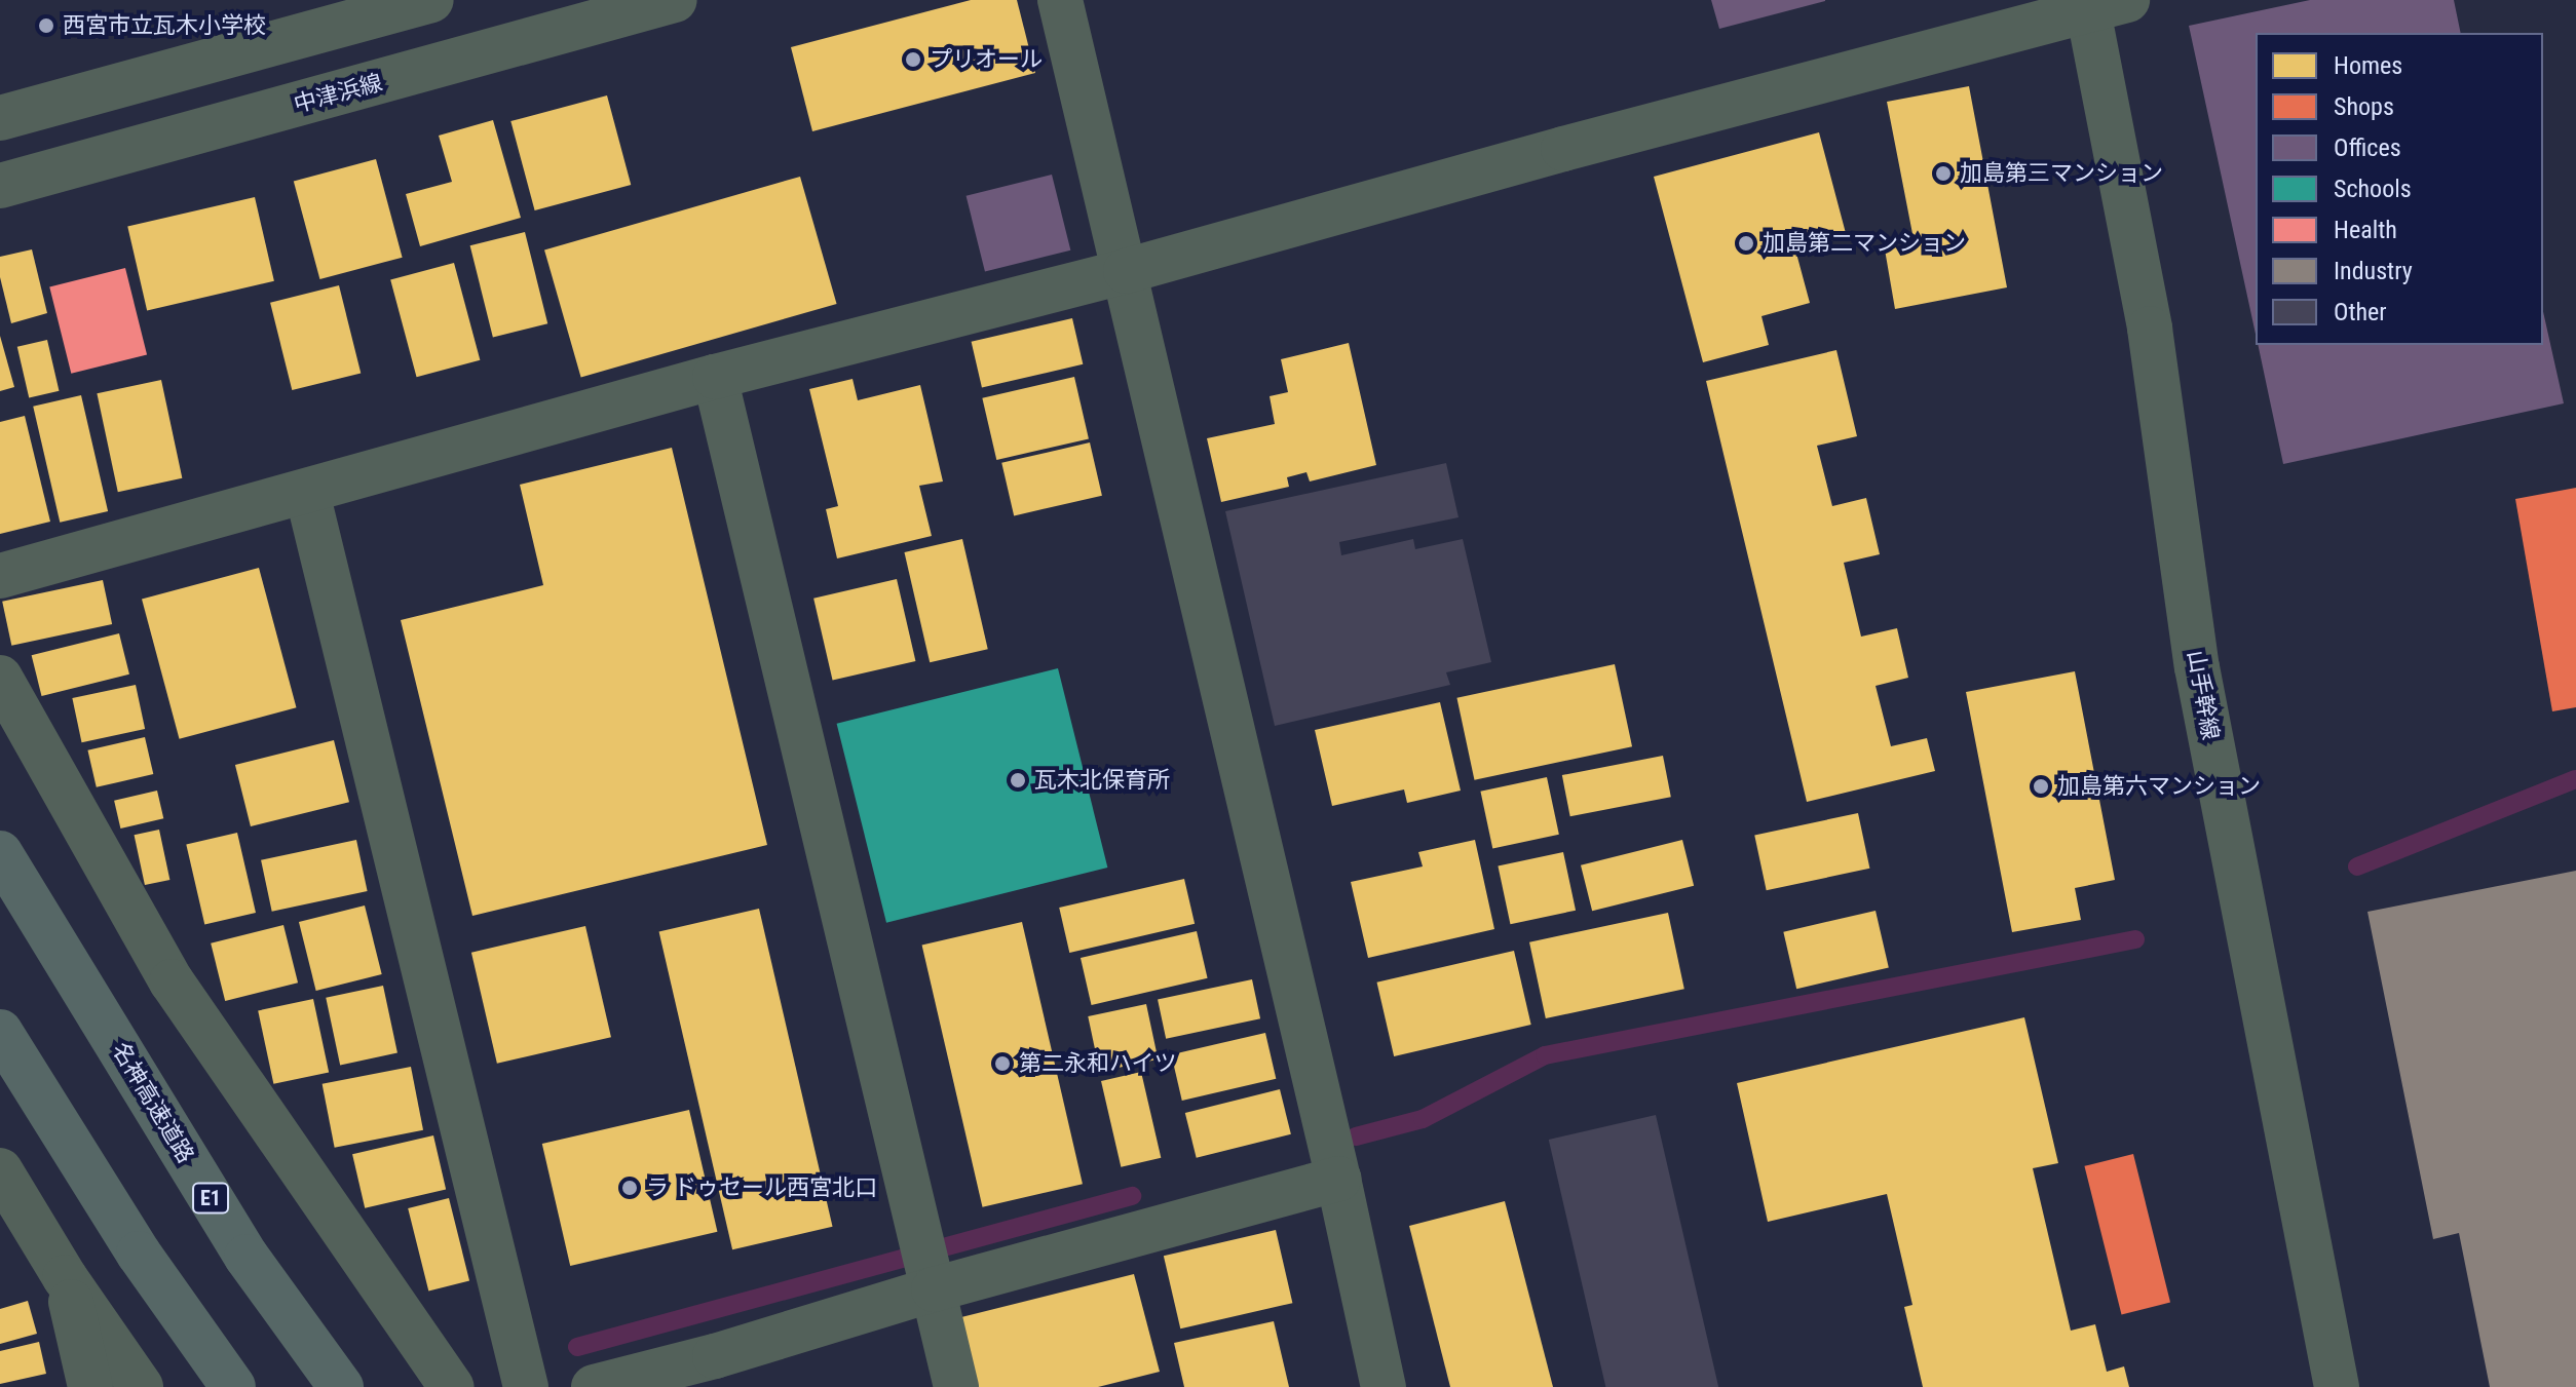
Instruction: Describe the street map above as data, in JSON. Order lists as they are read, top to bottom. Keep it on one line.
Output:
{"streets":{"highway":["名神高速道路","E1"],"street":["中津浜線","山手幹線"]},"places":["西宮市立瓦木小学校","プリオール","加島第三マンション","加島第二マンション","瓦木北保育所","加島第六マンション","第二永和ハイツ","ラ ドゥセール西宮北口"],"legend":["Homes","Shops","Offices","Schools","Health","Industry","Other"]}
